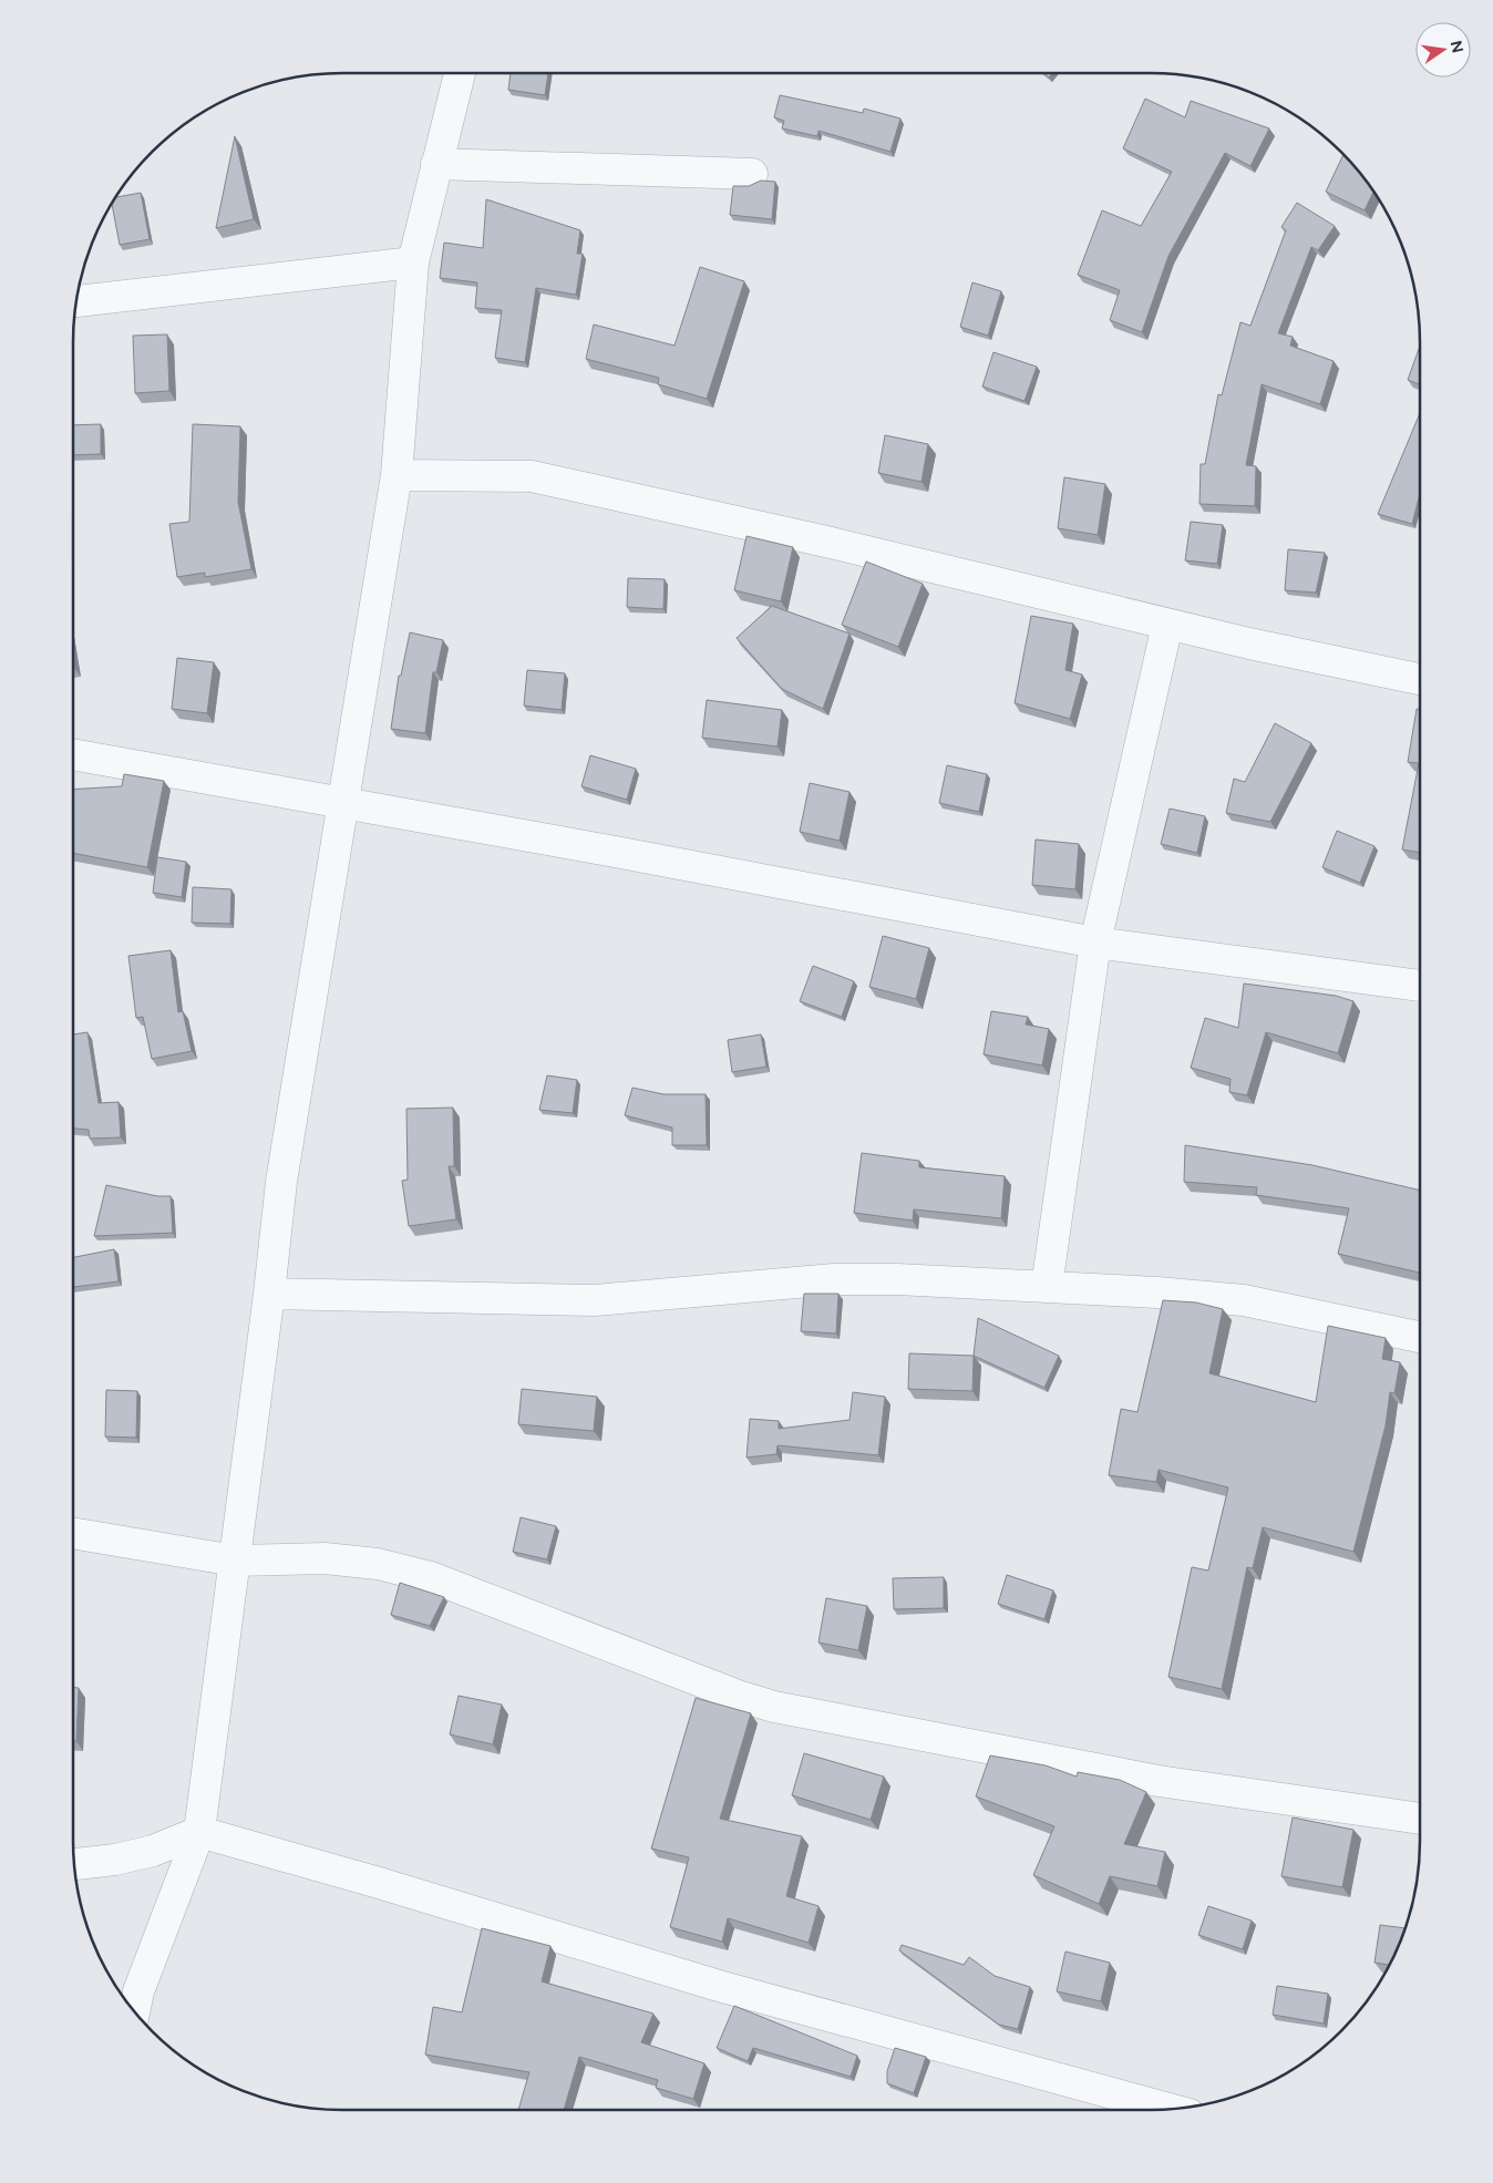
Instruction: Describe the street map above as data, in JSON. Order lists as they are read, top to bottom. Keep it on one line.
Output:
{"north":"right"}
